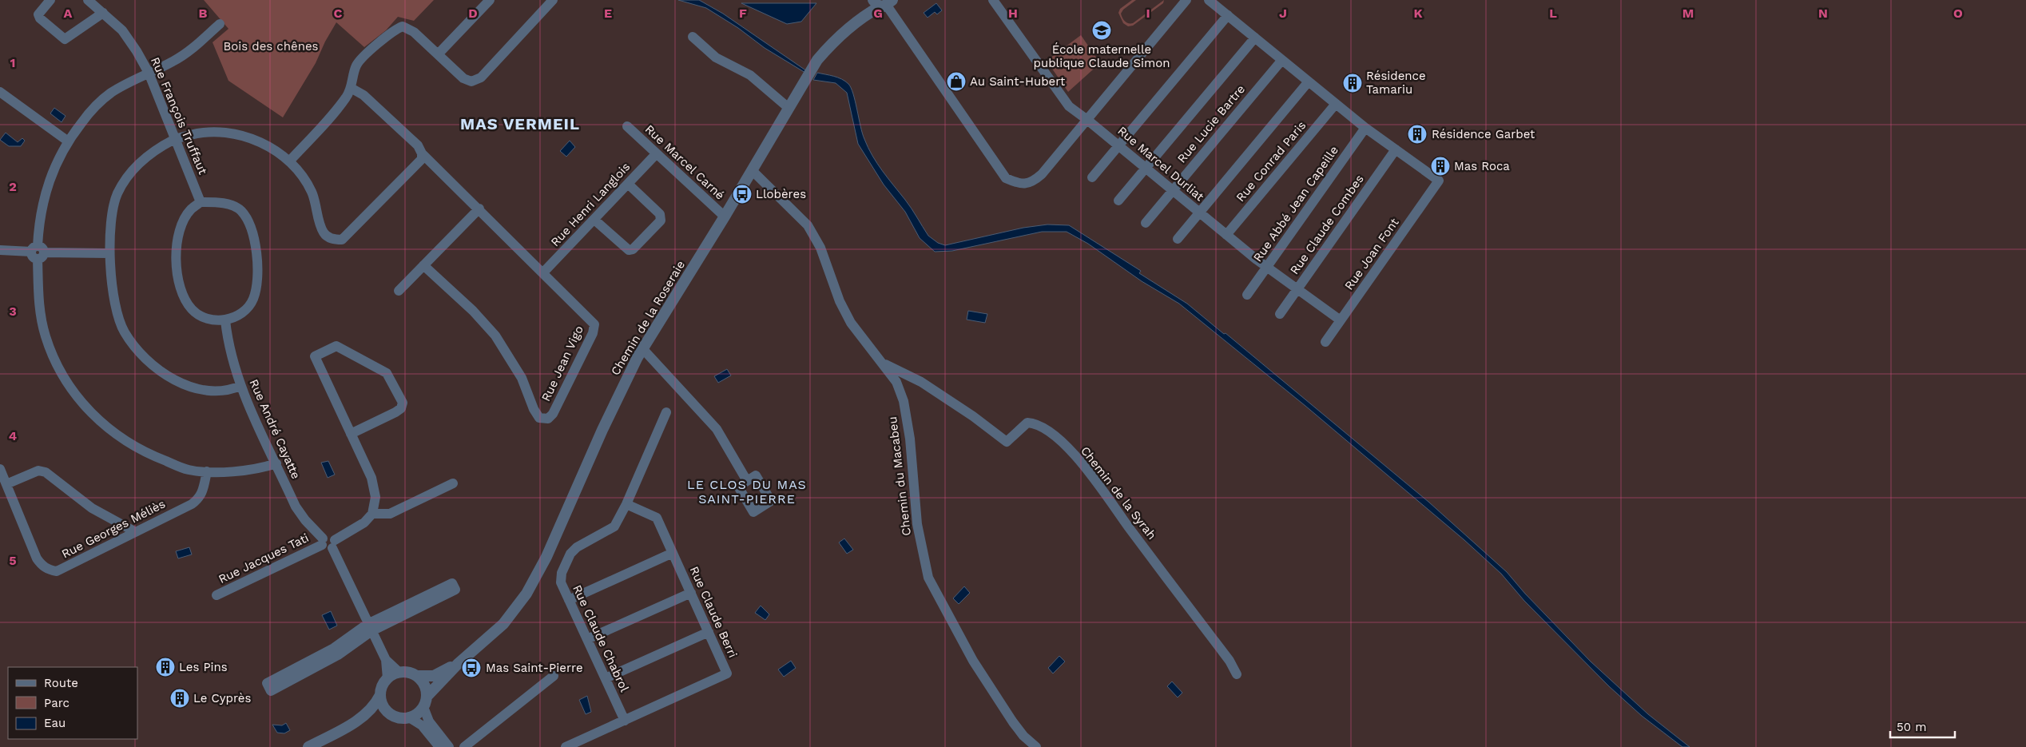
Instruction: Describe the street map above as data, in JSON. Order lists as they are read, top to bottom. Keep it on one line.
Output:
{"streets":{"street":["Rue François Truffaut","Rue Lucie Bartre","Rue Conrad Paris","Rue Marcel Carné","Rue Marcel Durliat","Rue Abbé Jean Capeille","Rue Henri Langlois","Rue Claude Combes","Rue Joan Font","Chemin de la Roseraie","Rue Jean Vigo","Rue André Cayatte","Chemin du Macabeu","Chemin de la Syrah","Rue Georges Méliès","Rue Jacques Tati","Rue Claude Berri","Rue Claude Chabrol"]},"crossings":[["Rue François Truffaut","Rue André Cayatte"],["Rue Lucie Bartre","Rue Marcel Durliat"],["Rue Conrad Paris","Rue Marcel Durliat"],["Rue Marcel Carné","Rue Henri Langlois"],["Rue Marcel Carné","Chemin de la Roseraie"],["Rue Marcel Durliat","Rue Abbé Jean Capeille"],["Rue Marcel Durliat","Rue Claude Combes"],["Rue Marcel Durliat","Rue Joan Font"],["Rue Henri Langlois","Rue Jean Vigo"],["Rue Claude Combes","Rue Joan Font"],["Chemin de la Roseraie","Chemin du Macabeu"],["Rue André Cayatte","Rue Jacques Tati"],["Chemin du Macabeu","Chemin de la Syrah"],["Rue Claude Berri","Rue Claude Chabrol"]],"districts":["MAS VERMEIL","LE CLOS DU MAS SAINT-PIERRE"],"parks":["Bois des chênes"],"places":{"school or university":["École maternelle publique Claude Simon"],"shop":["Au Saint-Hubert"],"building":["Résidence Tamariu","Résidence Garbet","Mas Roca","Les Pins","Le Cyprès"],"bus stop":["Llobères","Mas Saint-Pierre"]},"legend":["Route","Parc","Eau"],"scale_bar":"50 m","grid":{"columns":["A","B","C","D","E","F","G","H","I","J","K","L","M","N","O"],"rows":["1","2","3","4","5"]}}
